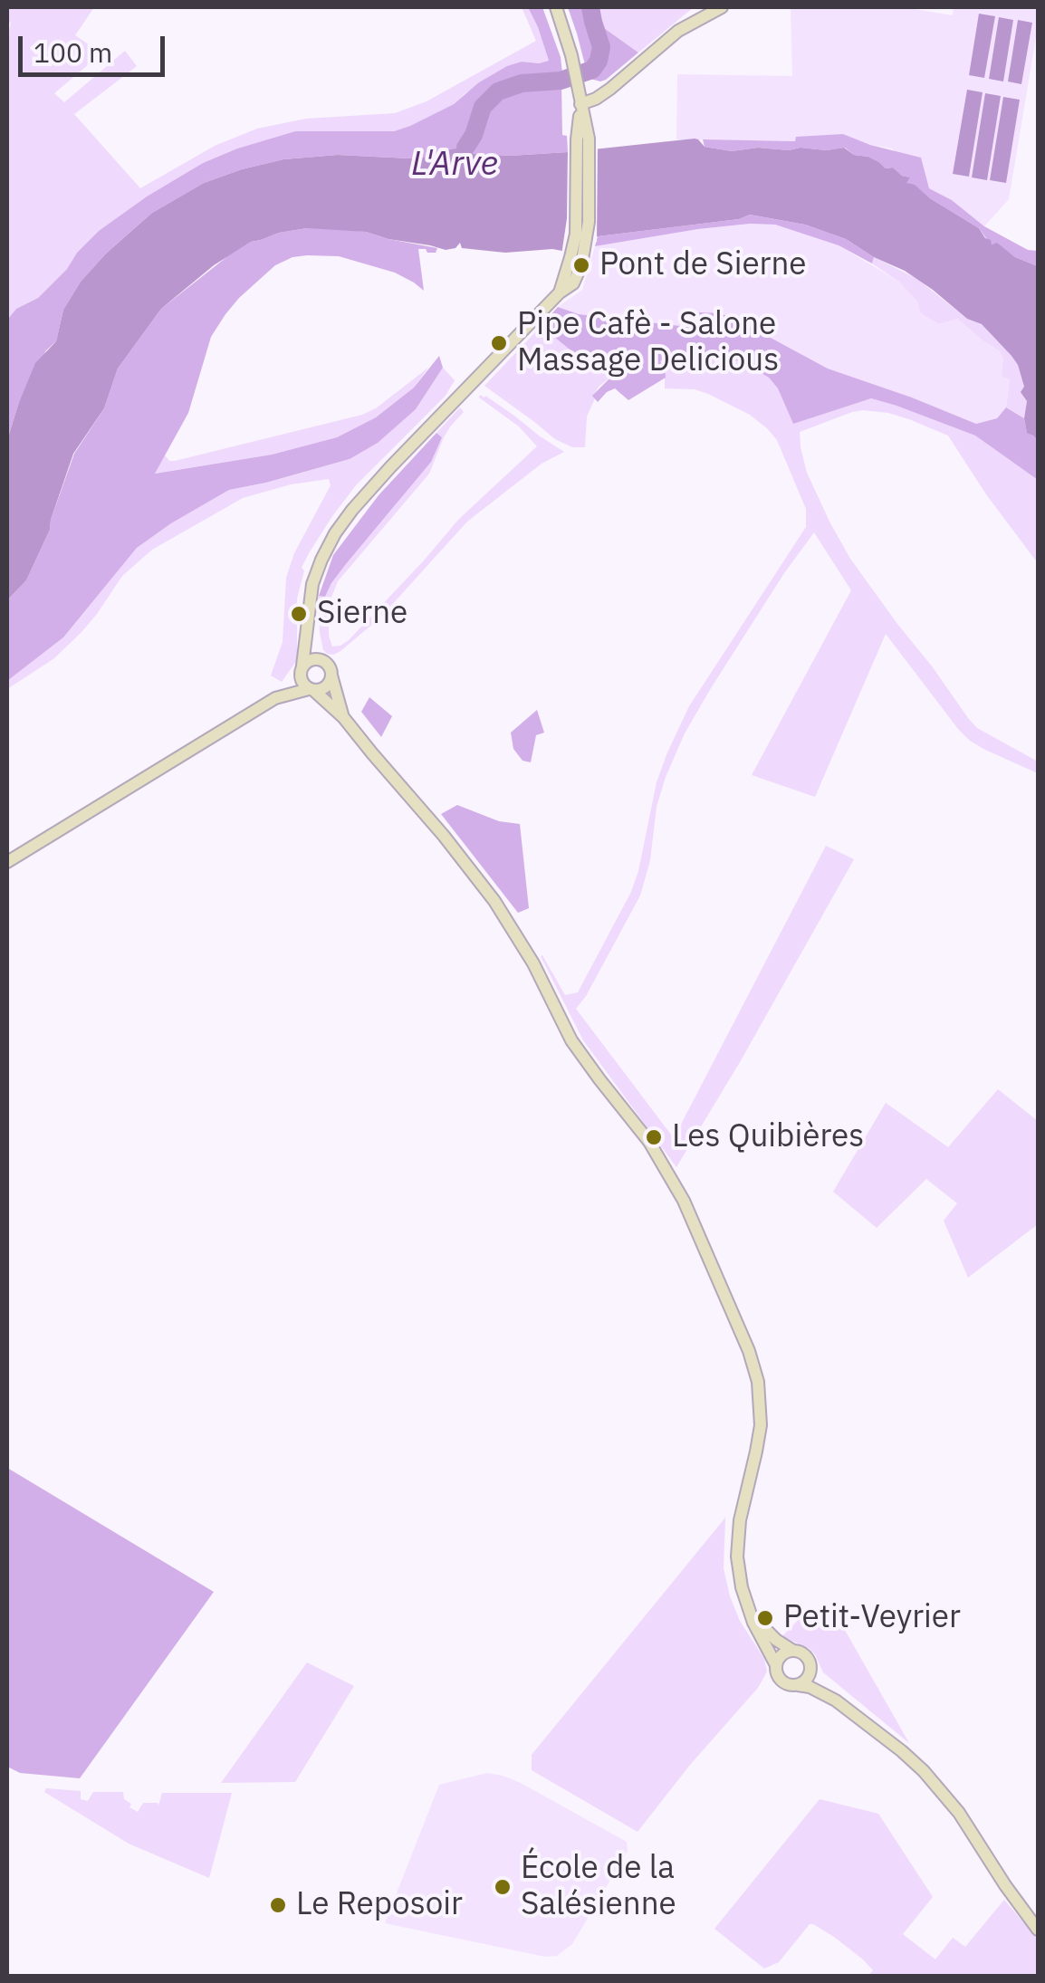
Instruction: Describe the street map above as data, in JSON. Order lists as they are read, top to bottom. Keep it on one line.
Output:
{"water":["L'Arve"],"places":["Pont de Sierne","Pipe Cafè - Salone Massage Delicious","Sierne","Les Quibières","Petit-Veyrier","École de la Salésienne","Le Reposoir"],"scale_bar":"100 m"}
